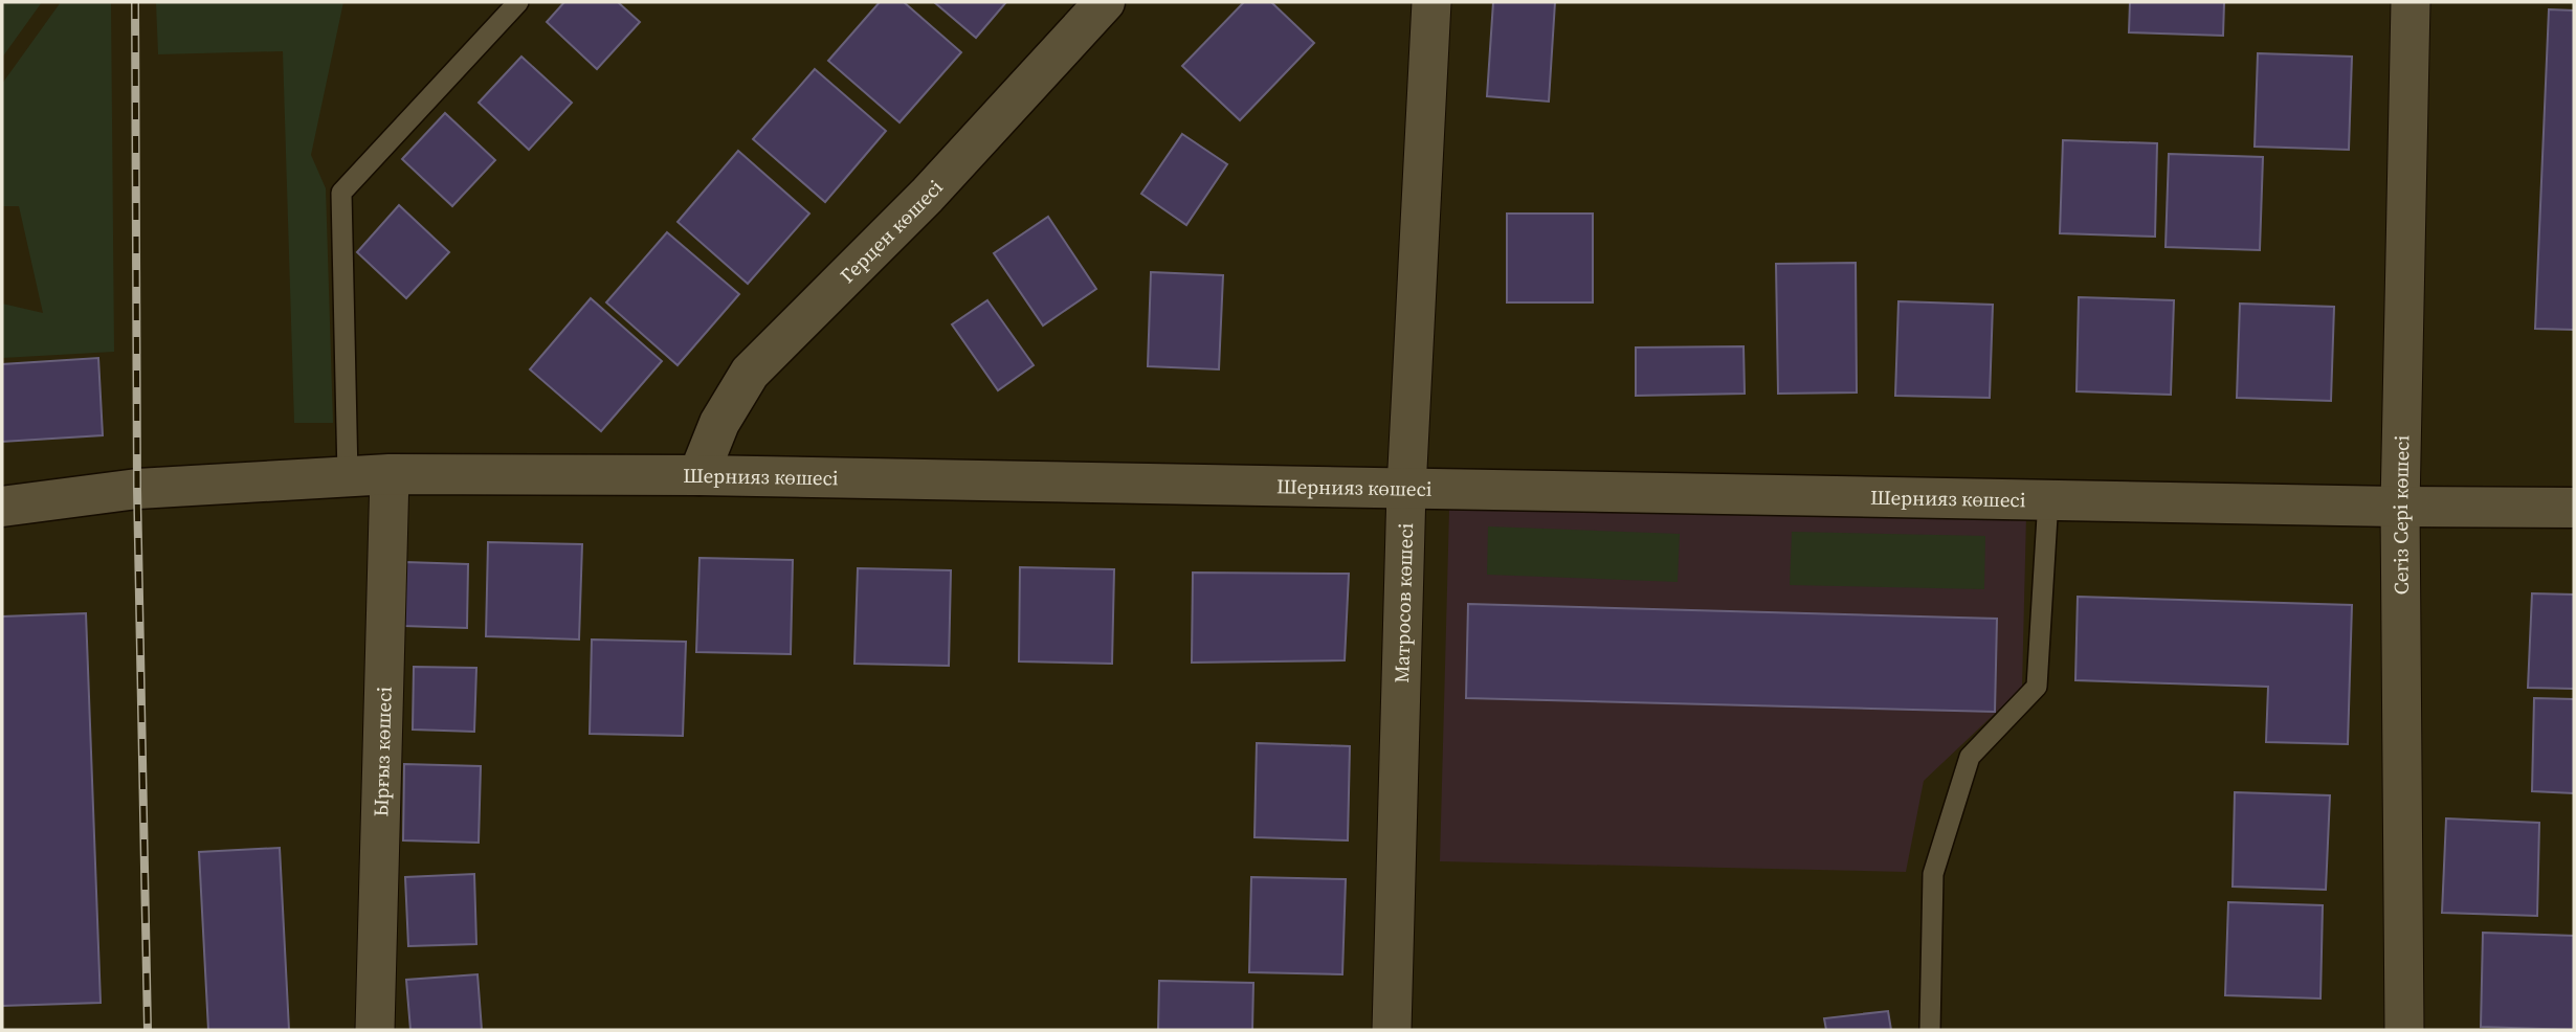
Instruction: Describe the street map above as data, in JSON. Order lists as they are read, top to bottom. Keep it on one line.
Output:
{"streets":{"street":["Герцен көшесі","Шернияз көшесі","Сегіз Сері көшесі","Матросов көшесі","Ырғыз көшесі"]},"crossings":[["Герцен көшесі","Шернияз көшесі"],["Шернияз көшесі","Сегіз Сері көшесі"],["Шернияз көшесі","Матросов көшесі"],["Шернияз көшесі","Ырғыз көшесі"]]}
